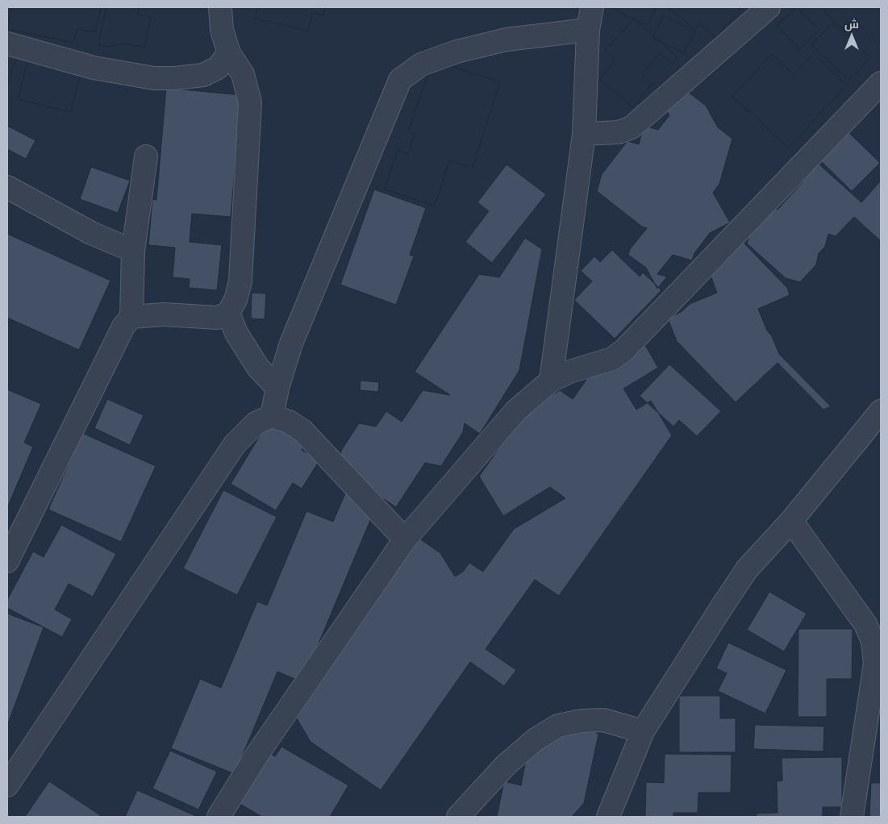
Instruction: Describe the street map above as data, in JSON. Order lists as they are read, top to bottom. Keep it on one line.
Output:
{"north":"top"}
